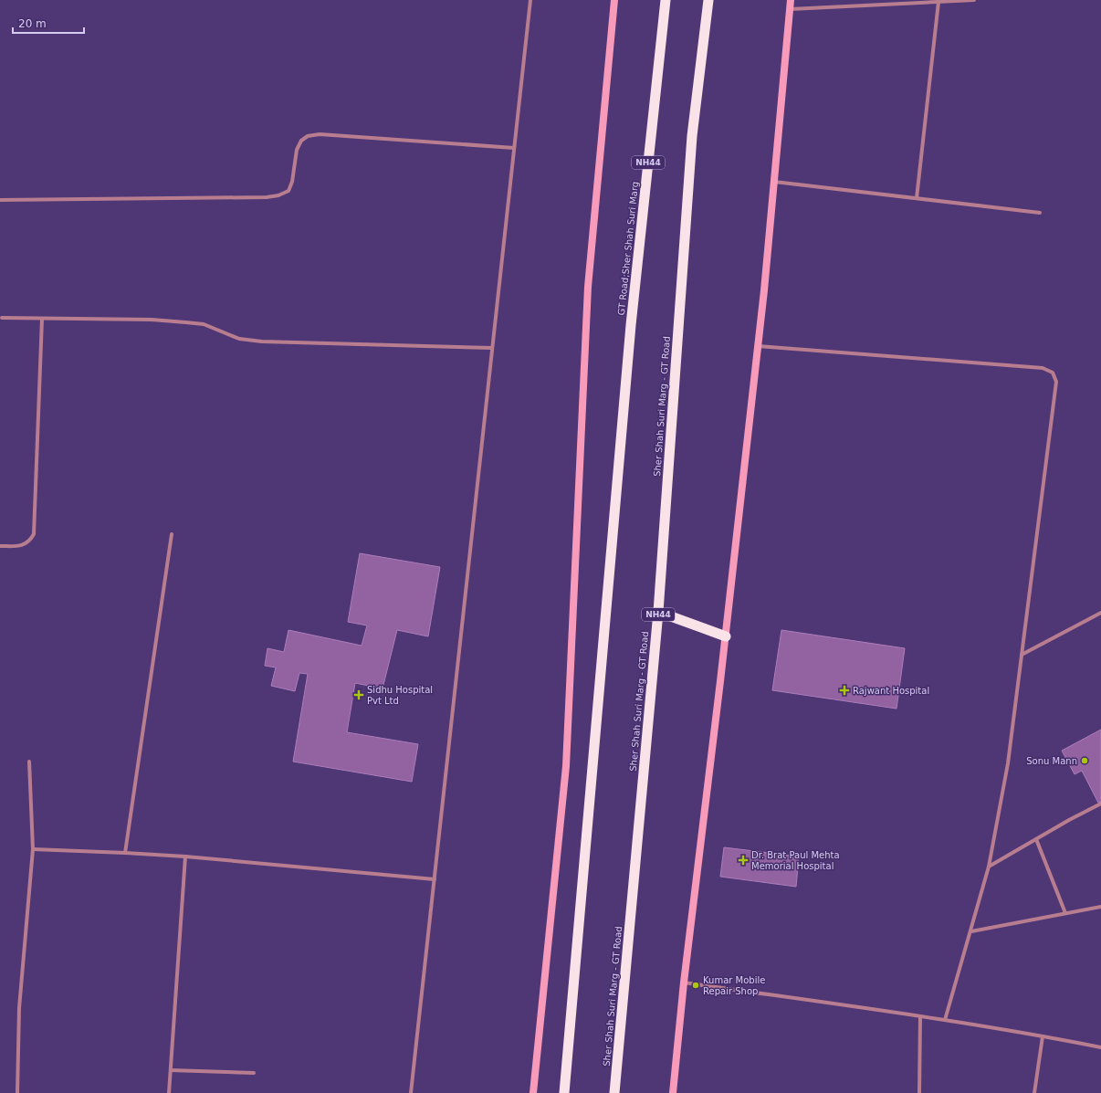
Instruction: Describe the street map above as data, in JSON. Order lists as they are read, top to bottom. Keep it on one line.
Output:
{"streets":{"highway":["NH44","GT Road;Sher Shah Suri Marg","Sher Shah Suri Marg - GT Road"]},"places":{"health":["Rajwant Hospital","Sidhu Hospital Pvt Ltd","Dr. Brat Paul Mehta Memorial Hospital"],"other":["Sonu Mann","Kumar Mobile Repair Shop"]},"scale_bar":"20 m"}
